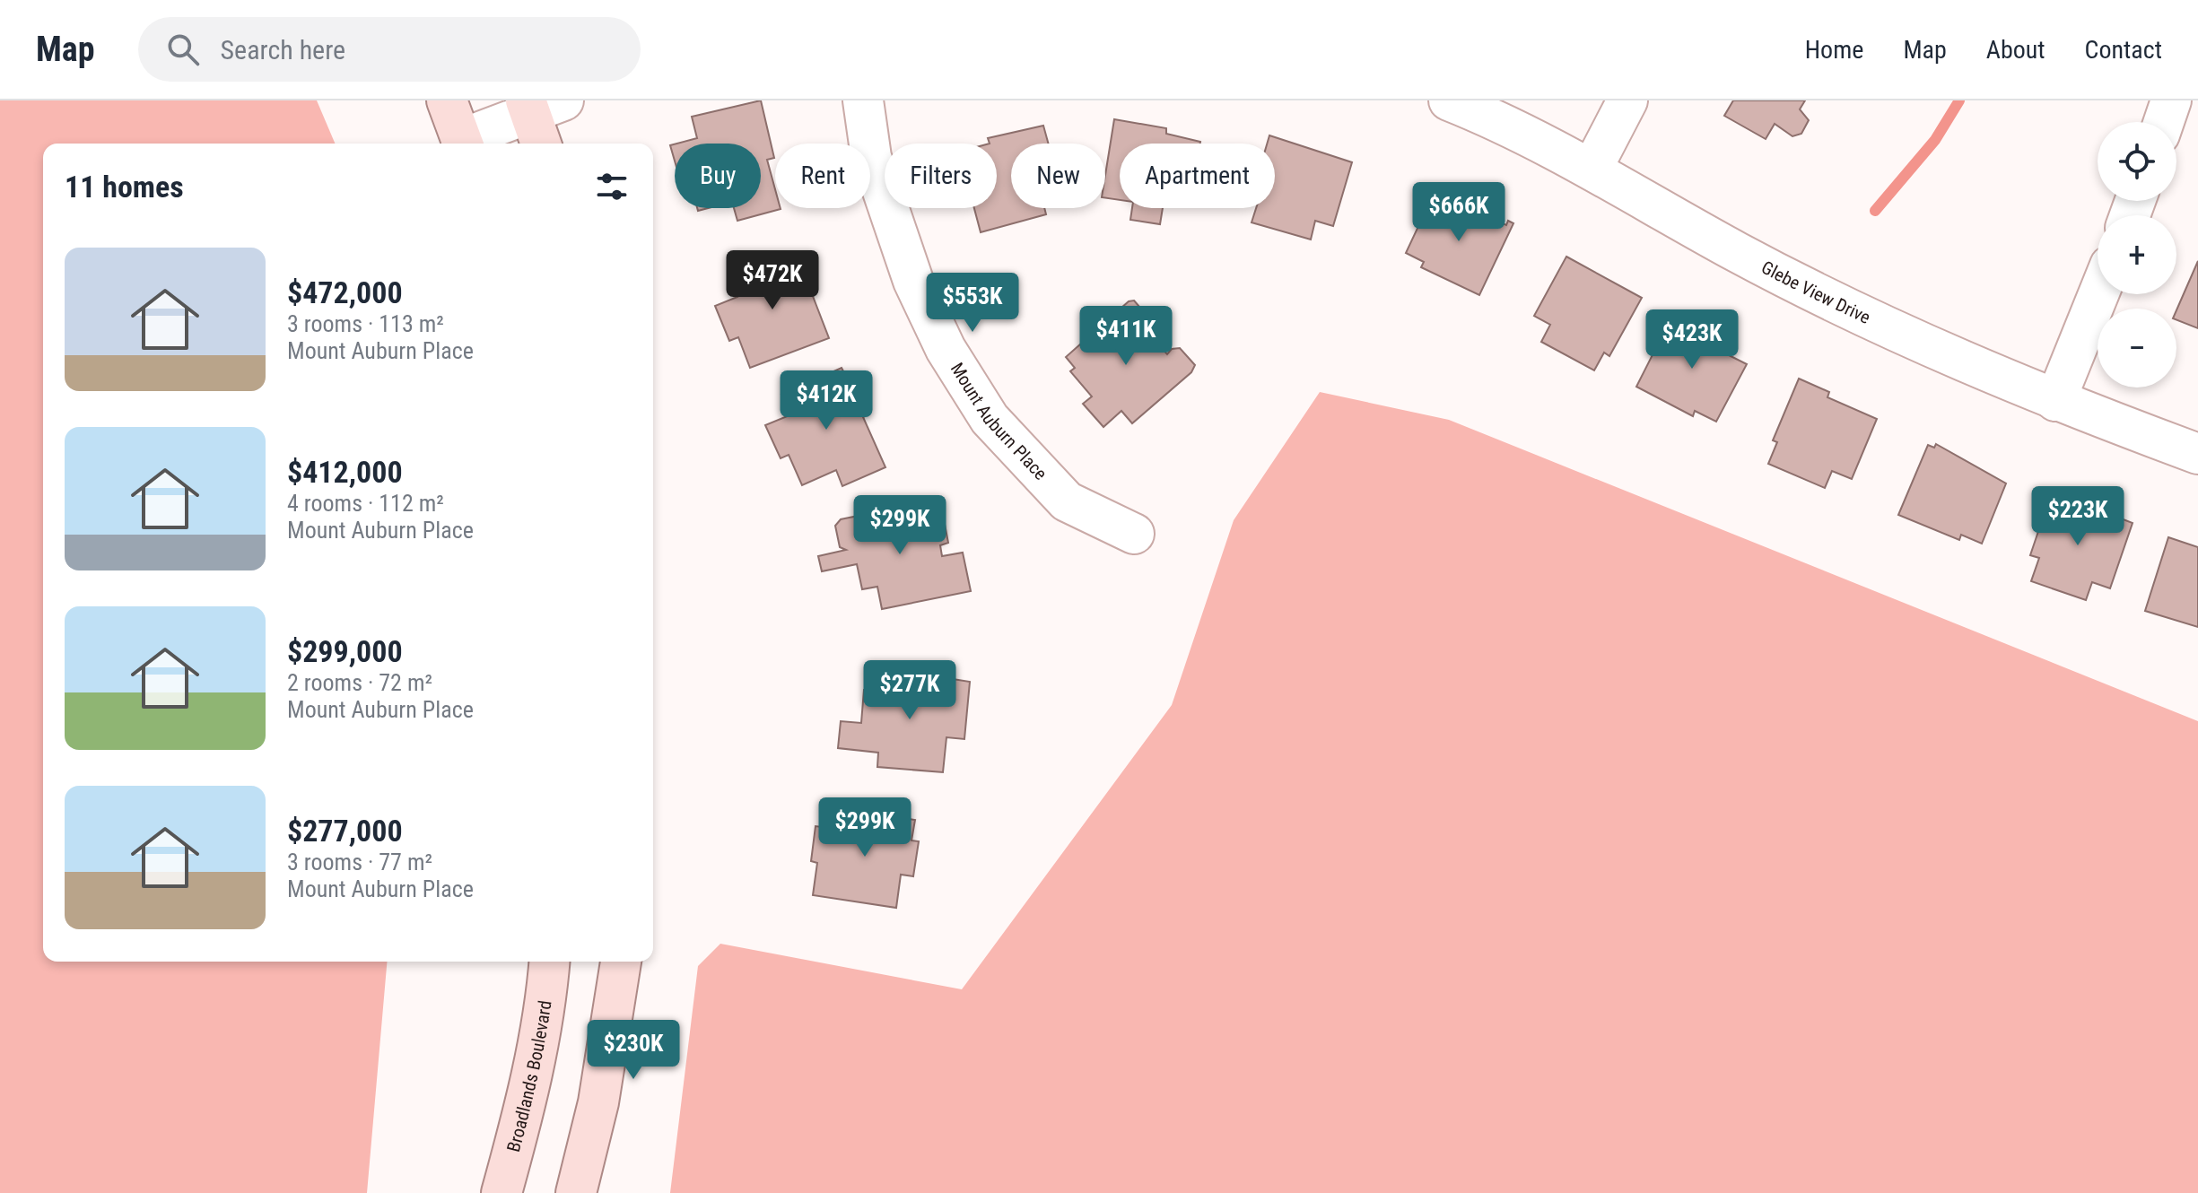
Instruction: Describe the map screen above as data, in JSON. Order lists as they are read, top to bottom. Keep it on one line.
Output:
{"streets":{"main road":["Broadlands Boulevard"],"street":["Glebe View Drive","Mount Auburn Place"]},"page":{"header":"Map","search":"Search here","nav":["Home","Map","About","Contact"],"map_buttons":["+","−"],"chip":["Buy","Rent","Filters","New","Apartment"],"heading":"11 homes","price":["$666K","$472K","$553K","$411K","$423K","$412K","$223K","$299K","$277K","$299K","$230K"],"list":[{"name":"$472,000","note":"3 rooms · 113 m² · Mount Auburn Place"},{"name":"$412,000","note":"4 rooms · 112 m² · Mount Auburn Place"},{"name":"$299,000","note":"2 rooms · 72 m² · Mount Auburn Place"},{"name":"$277,000","note":"3 rooms · 77 m² · Mount Auburn Place"}]}}
